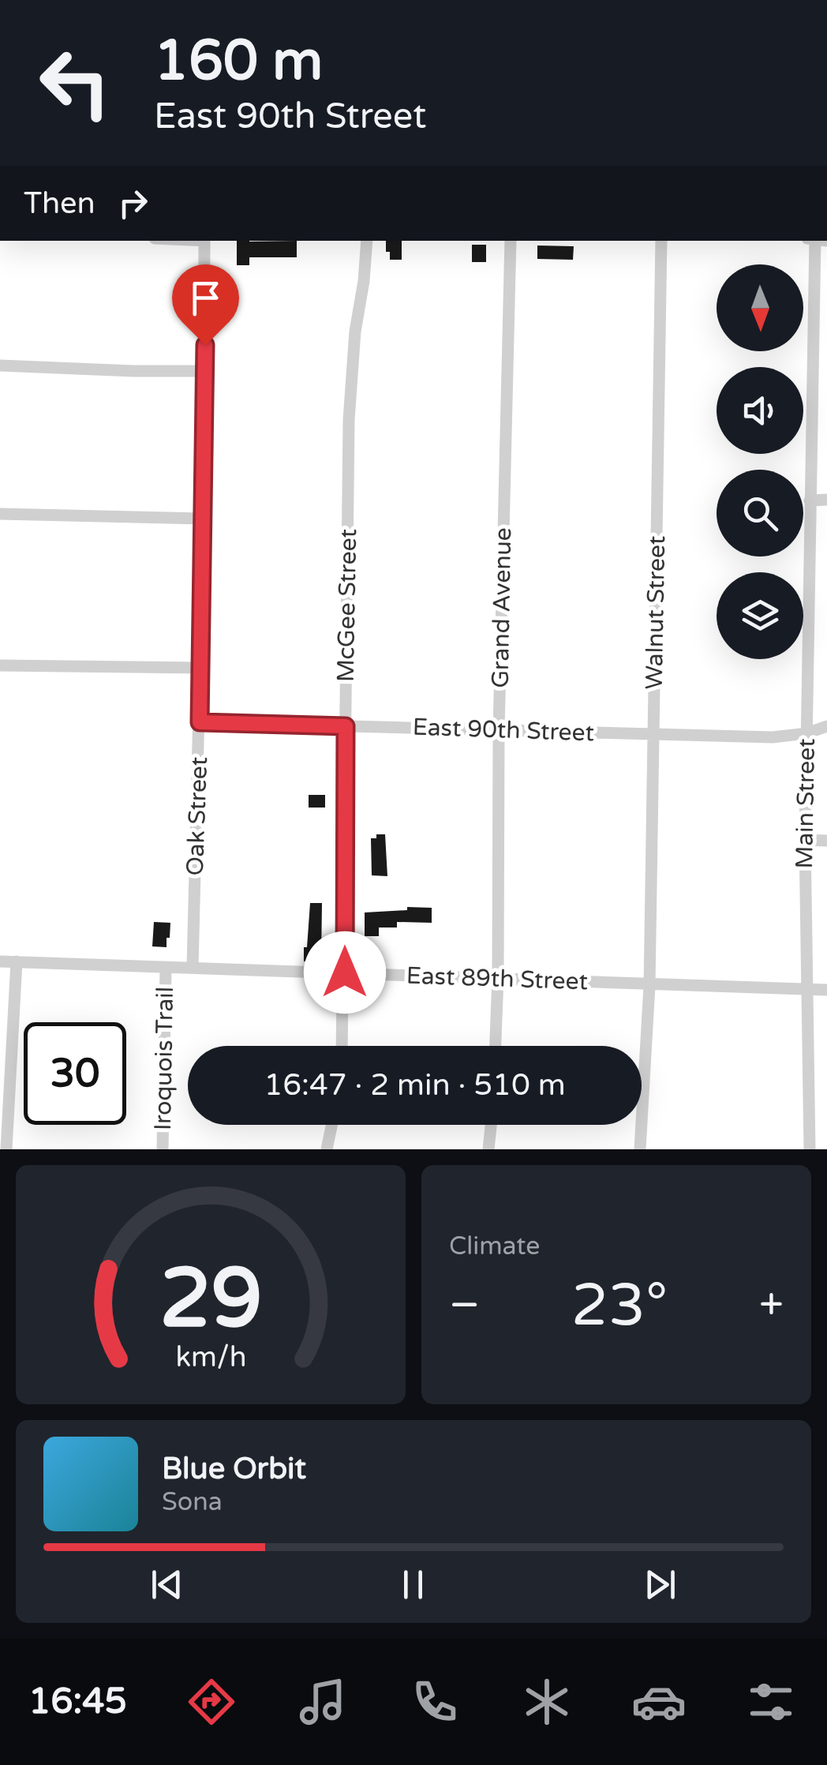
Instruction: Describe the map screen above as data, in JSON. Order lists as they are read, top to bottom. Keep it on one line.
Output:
{"streets":{"street":["McGee Street","Grand Avenue","Walnut Street","East 90th Street","Main Street","Oak Street","East 89th Street","Iroquois Trail"]},"crossings":[["McGee Street","East 90th Street"],["McGee Street","East 89th Street"],["Grand Avenue","East 90th Street"],["Grand Avenue","East 89th Street"],["Walnut Street","East 90th Street"],["Walnut Street","East 89th Street"],["East 90th Street","Main Street"],["East 90th Street","Oak Street"],["Main Street","East 89th Street"],["Oak Street","East 89th Street"],["East 89th Street","Iroquois Trail"]],"north":"bottom","page":{"turn":["160 m","East 90th Street"],"then":"Then","limit":"30","trip":"16:47 · 2 min · 510 m","tile":"Climate","heat":["−","23°","+"],"song":["Blue Orbit","Sona"],"tabs":"16:45","gauge":["29","km/h"]}}
